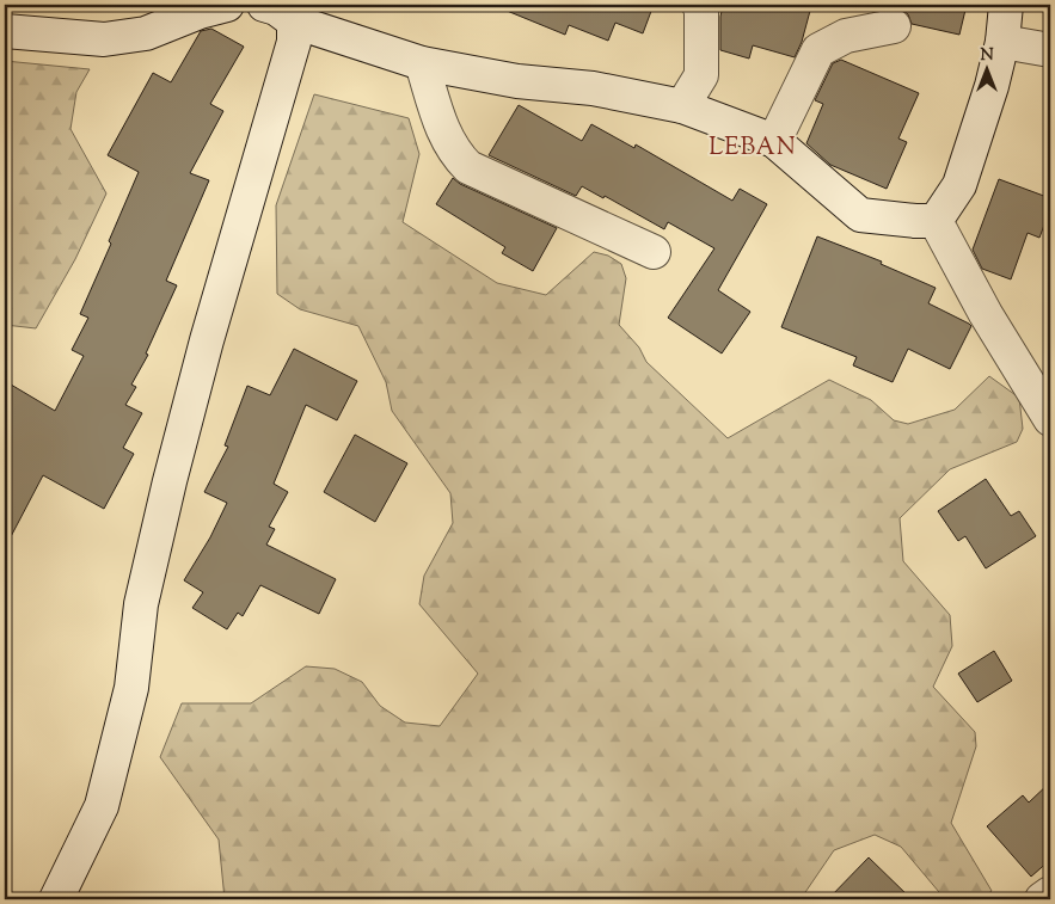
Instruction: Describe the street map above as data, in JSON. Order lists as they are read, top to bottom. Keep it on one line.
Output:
{"districts":["LEBAN"],"north":"top"}
